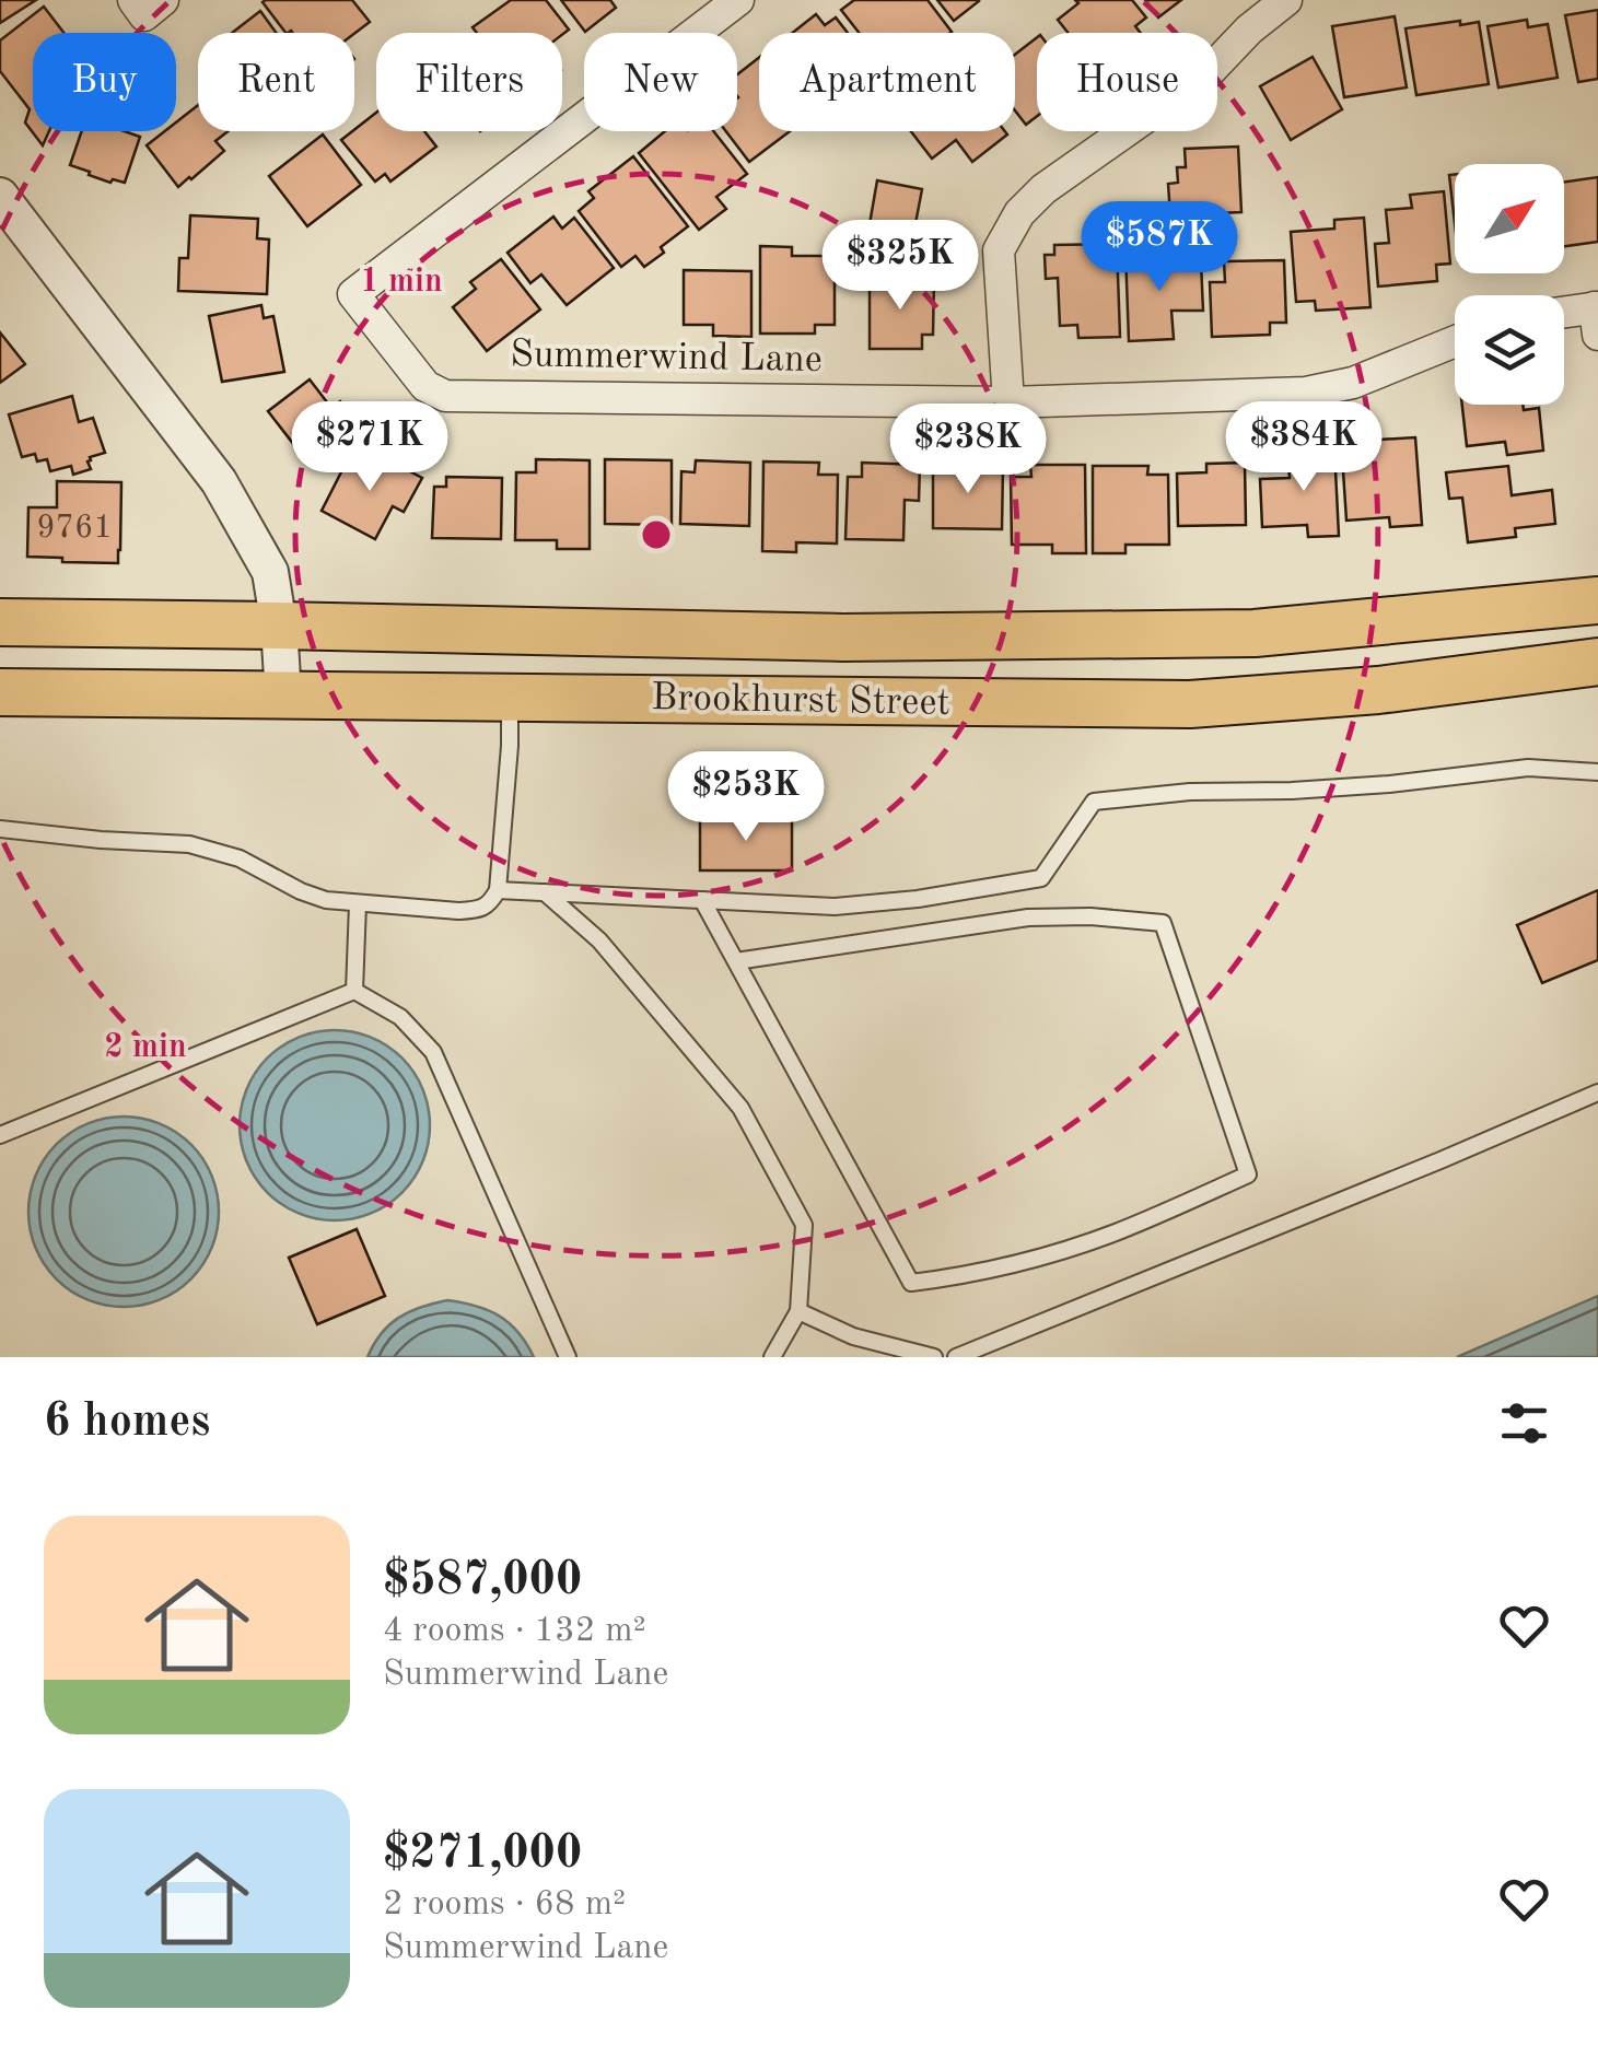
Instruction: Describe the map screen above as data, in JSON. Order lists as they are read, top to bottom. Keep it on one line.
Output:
{"streets":{"main road":["Brookhurst Street"],"street":["Summerwind Lane"]},"house_numbers":["9761"],"north":"top right","page":{"chip":["Buy","Rent","Filters","New","Apartment","House"],"price":["$587K","$325K","$271K","$384K","$238K","$253K"],"heading":"6 homes","list":[{"name":"$587,000","note":"4 rooms · 132 m² · Summerwind Lane"},{"name":"$271,000","note":"2 rooms · 68 m² · Summerwind Lane"}]},"rings":["1 min","2 min"]}
